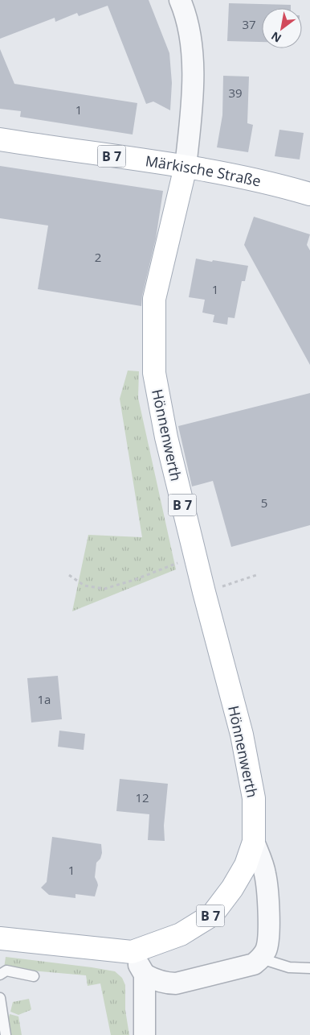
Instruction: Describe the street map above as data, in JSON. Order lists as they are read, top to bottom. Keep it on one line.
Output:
{"streets":{"main road":["B 7","Märkische Straße","Hönnenwerth"]},"crossings":[["Märkische Straße","Hönnenwerth"]],"house_numbers":["37","39","1","2","1","5","1a","12","1"],"north":"bottom left"}
